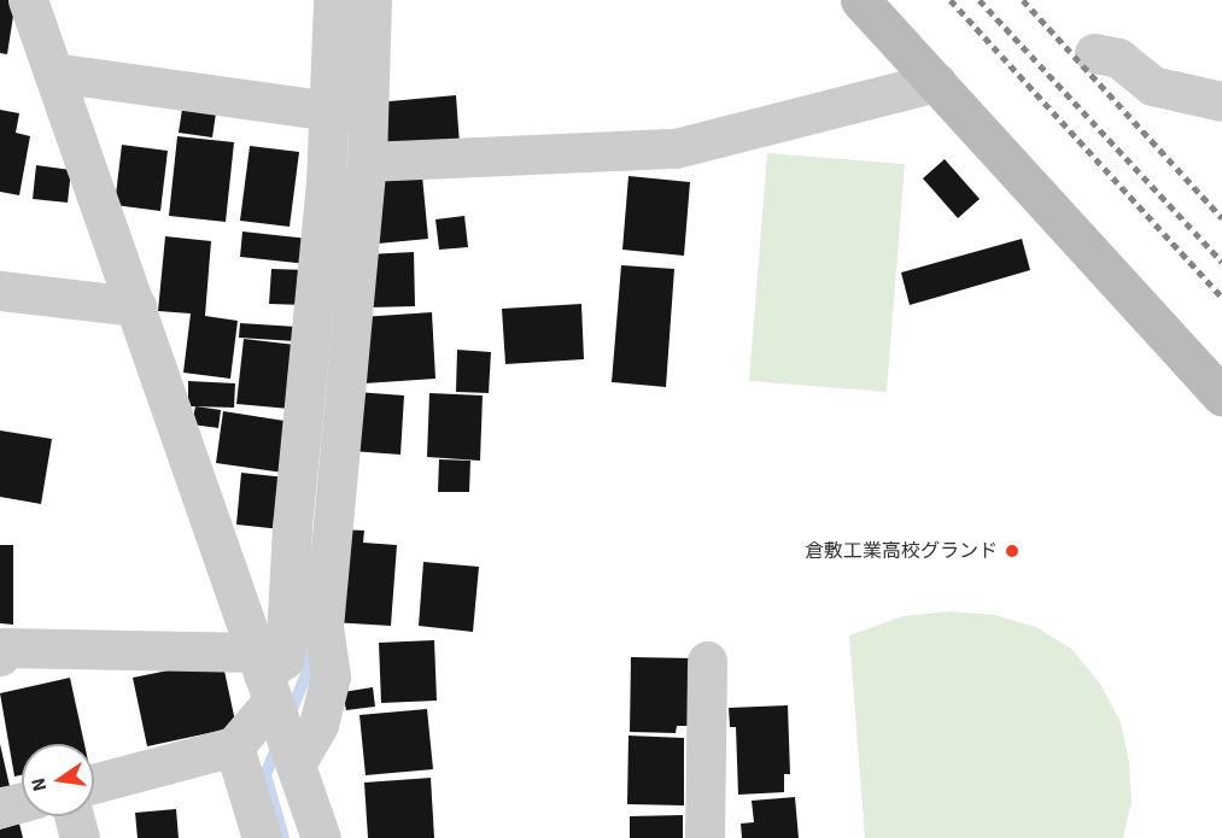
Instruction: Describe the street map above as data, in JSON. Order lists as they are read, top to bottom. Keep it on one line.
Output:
{"places":["倉敷工業高校グランド"],"north":"left"}
